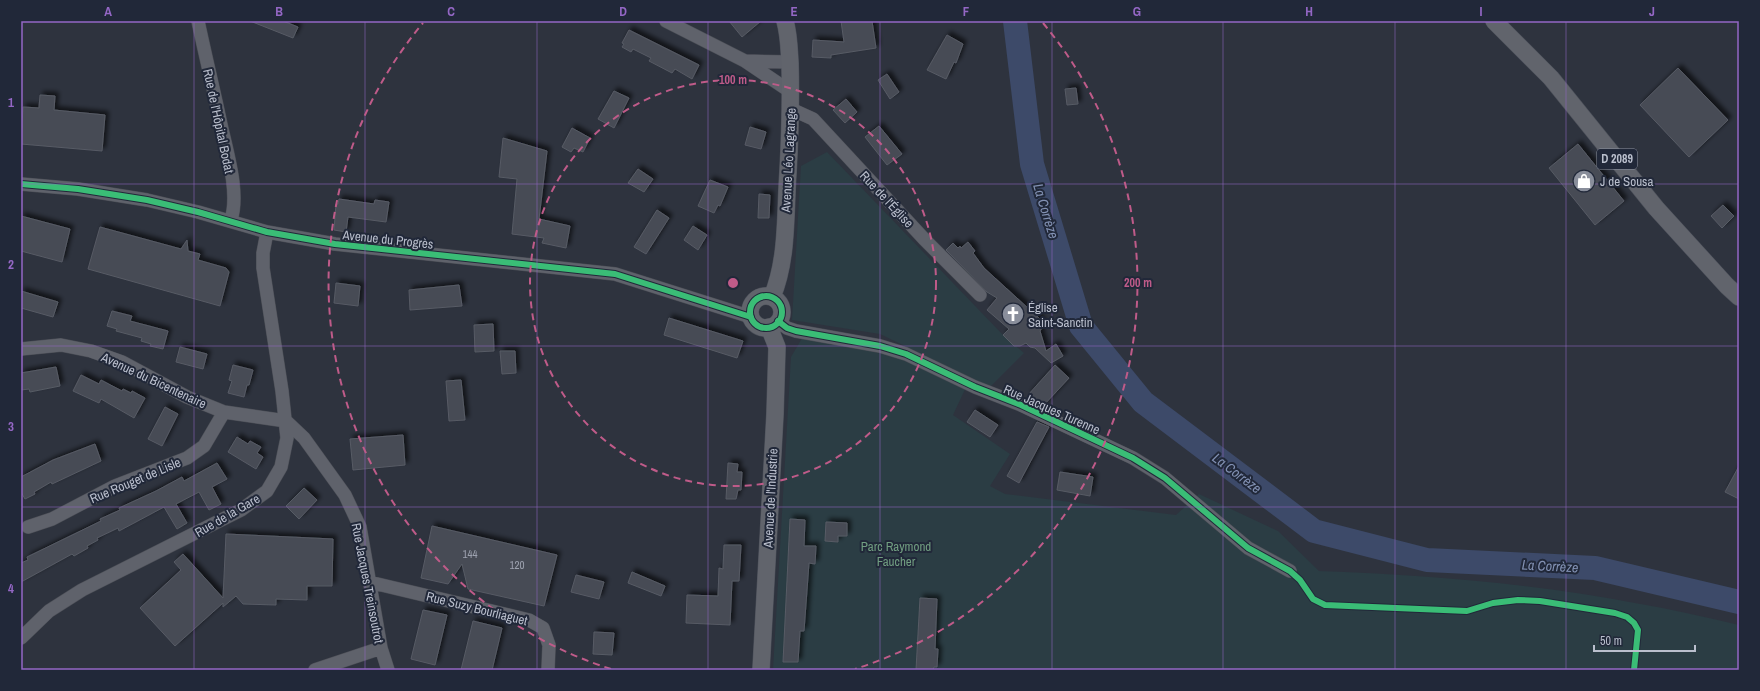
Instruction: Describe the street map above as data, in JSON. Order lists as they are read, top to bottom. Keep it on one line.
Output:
{"streets":{"main road":["D 2089","Avenue Léo Lagrange","Avenue de l'Industrie"],"street":["Rue de l'Hôpital Bodat","Rue de l'Église","Avenue du Progrès","Avenue du Bicentenaire","Rue Jacques Turenne","Rue Rouget de Lisle","Rue de la Gare","Rue Jacques Treinsoutrot","Rue Suzy Bourliaguet"]},"crossings":[["Rue de l'Hôpital Bodat","Avenue du Progrès"],["Avenue Léo Lagrange","Rue de l'Église"],["Avenue Léo Lagrange","Avenue du Progrès"],["Avenue Léo Lagrange","Rue Jacques Turenne"],["Avenue Léo Lagrange","Avenue de l'Industrie"],["Avenue du Progrès","Rue Jacques Turenne"],["Avenue du Progrès","Avenue de l'Industrie"],["Avenue du Progrès","Rue de la Gare"],["Avenue du Bicentenaire","Rue Rouget de Lisle"],["Avenue du Bicentenaire","Rue de la Gare"],["Avenue du Bicentenaire","Rue Jacques Treinsoutrot"],["Rue Jacques Turenne","Avenue de l'Industrie"],["Rue de la Gare","Rue Jacques Treinsoutrot"],["Rue Jacques Treinsoutrot","Rue Suzy Bourliaguet"]],"water":["La Corrèze"],"parks":["Parc Raymond Faucher"],"places":{"shop":["J de Sousa"],"church":["Église Saint-Sanctin"]},"house_numbers":["144","120"],"scale_bar":"50 m","grid":{"columns":["A","B","C","D","E","F","G","H","I","J"],"rows":["1","2","3","4"]},"rings":["100 m","200 m"]}
